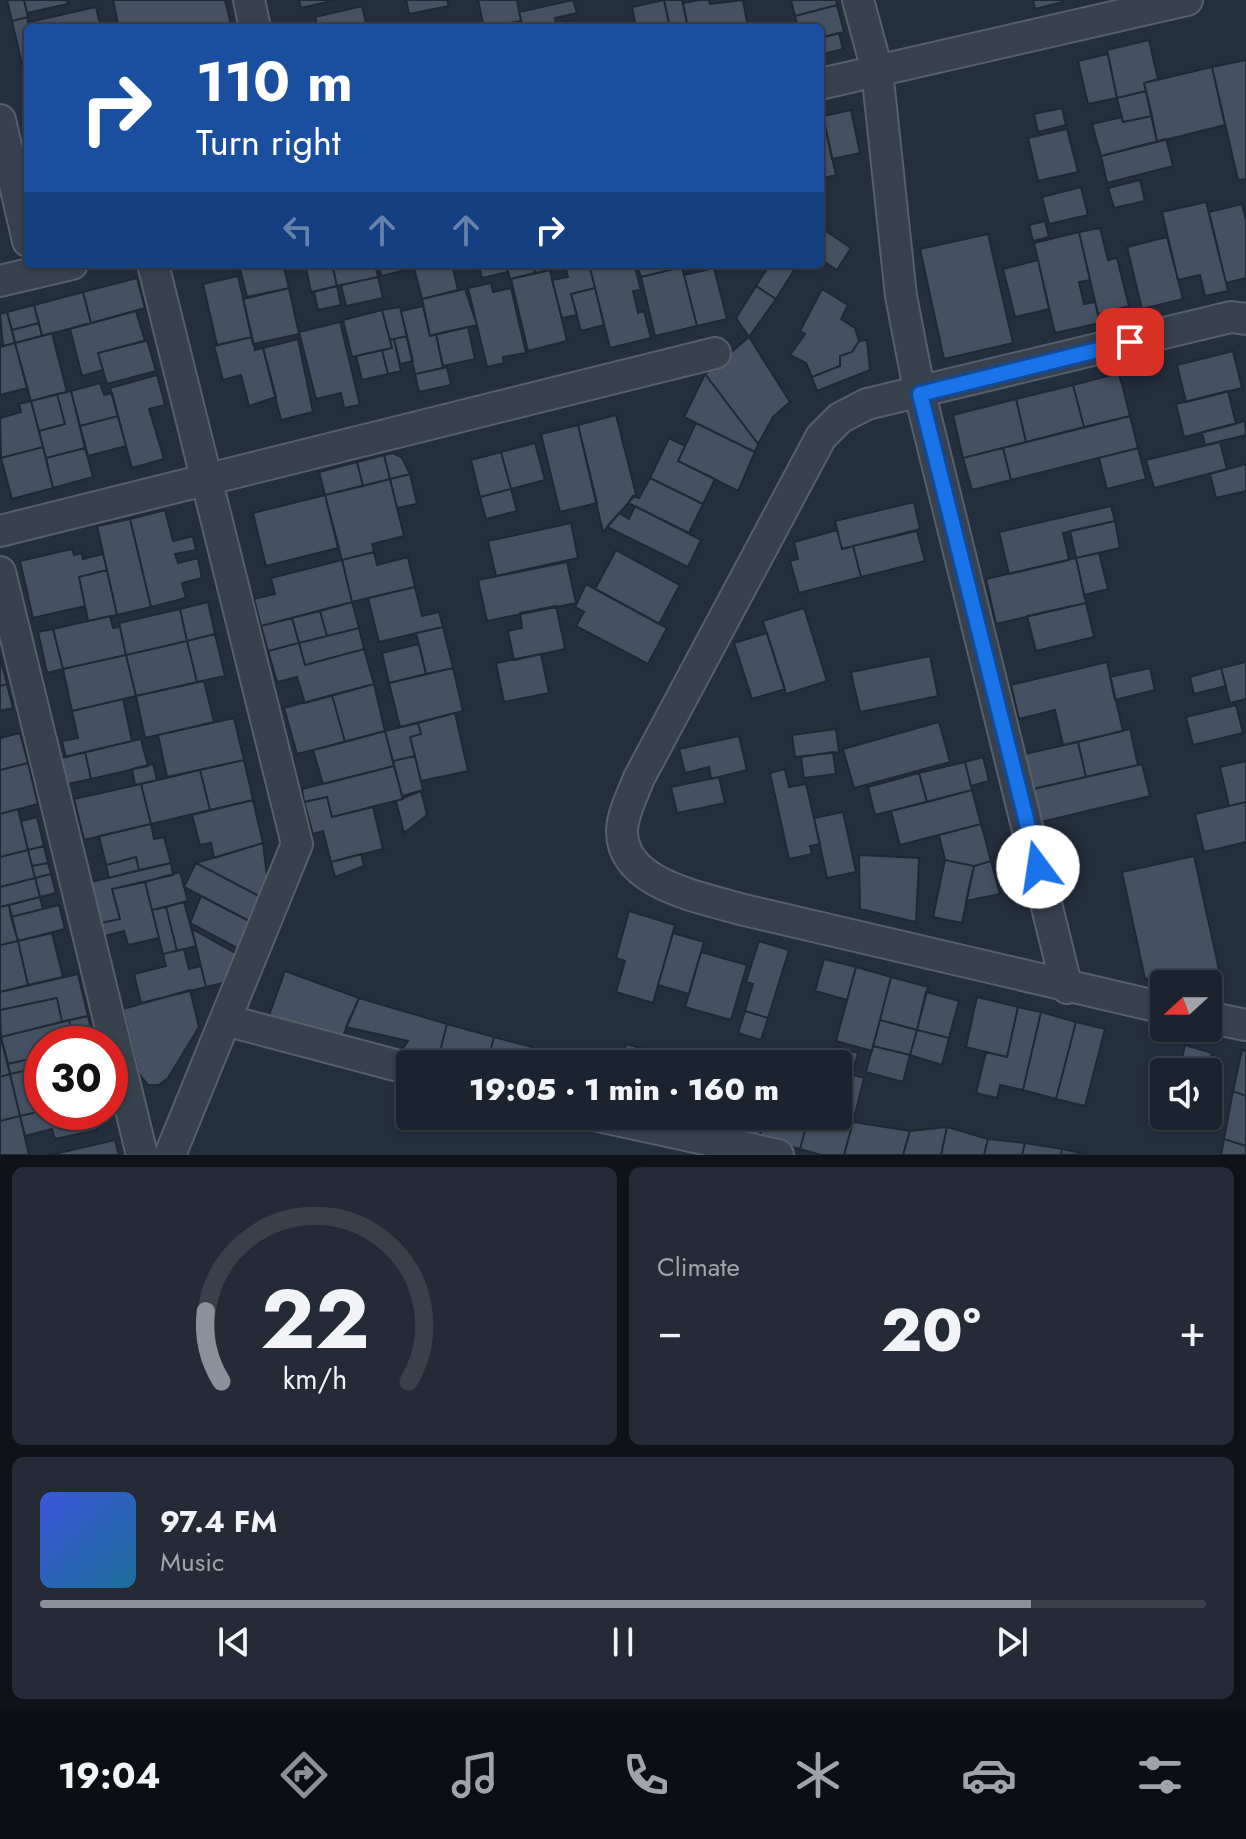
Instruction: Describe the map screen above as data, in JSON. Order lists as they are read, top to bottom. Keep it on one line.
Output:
{"north":"left","page":{"turn":["110 m","Turn right"],"limit":"30","trip":"19:05 · 1 min · 160 m","tile":"Climate","heat":["−","20°","+"],"song":["97.4 FM","Music"],"tabs":"19:04","gauge":["22","km/h"]}}
